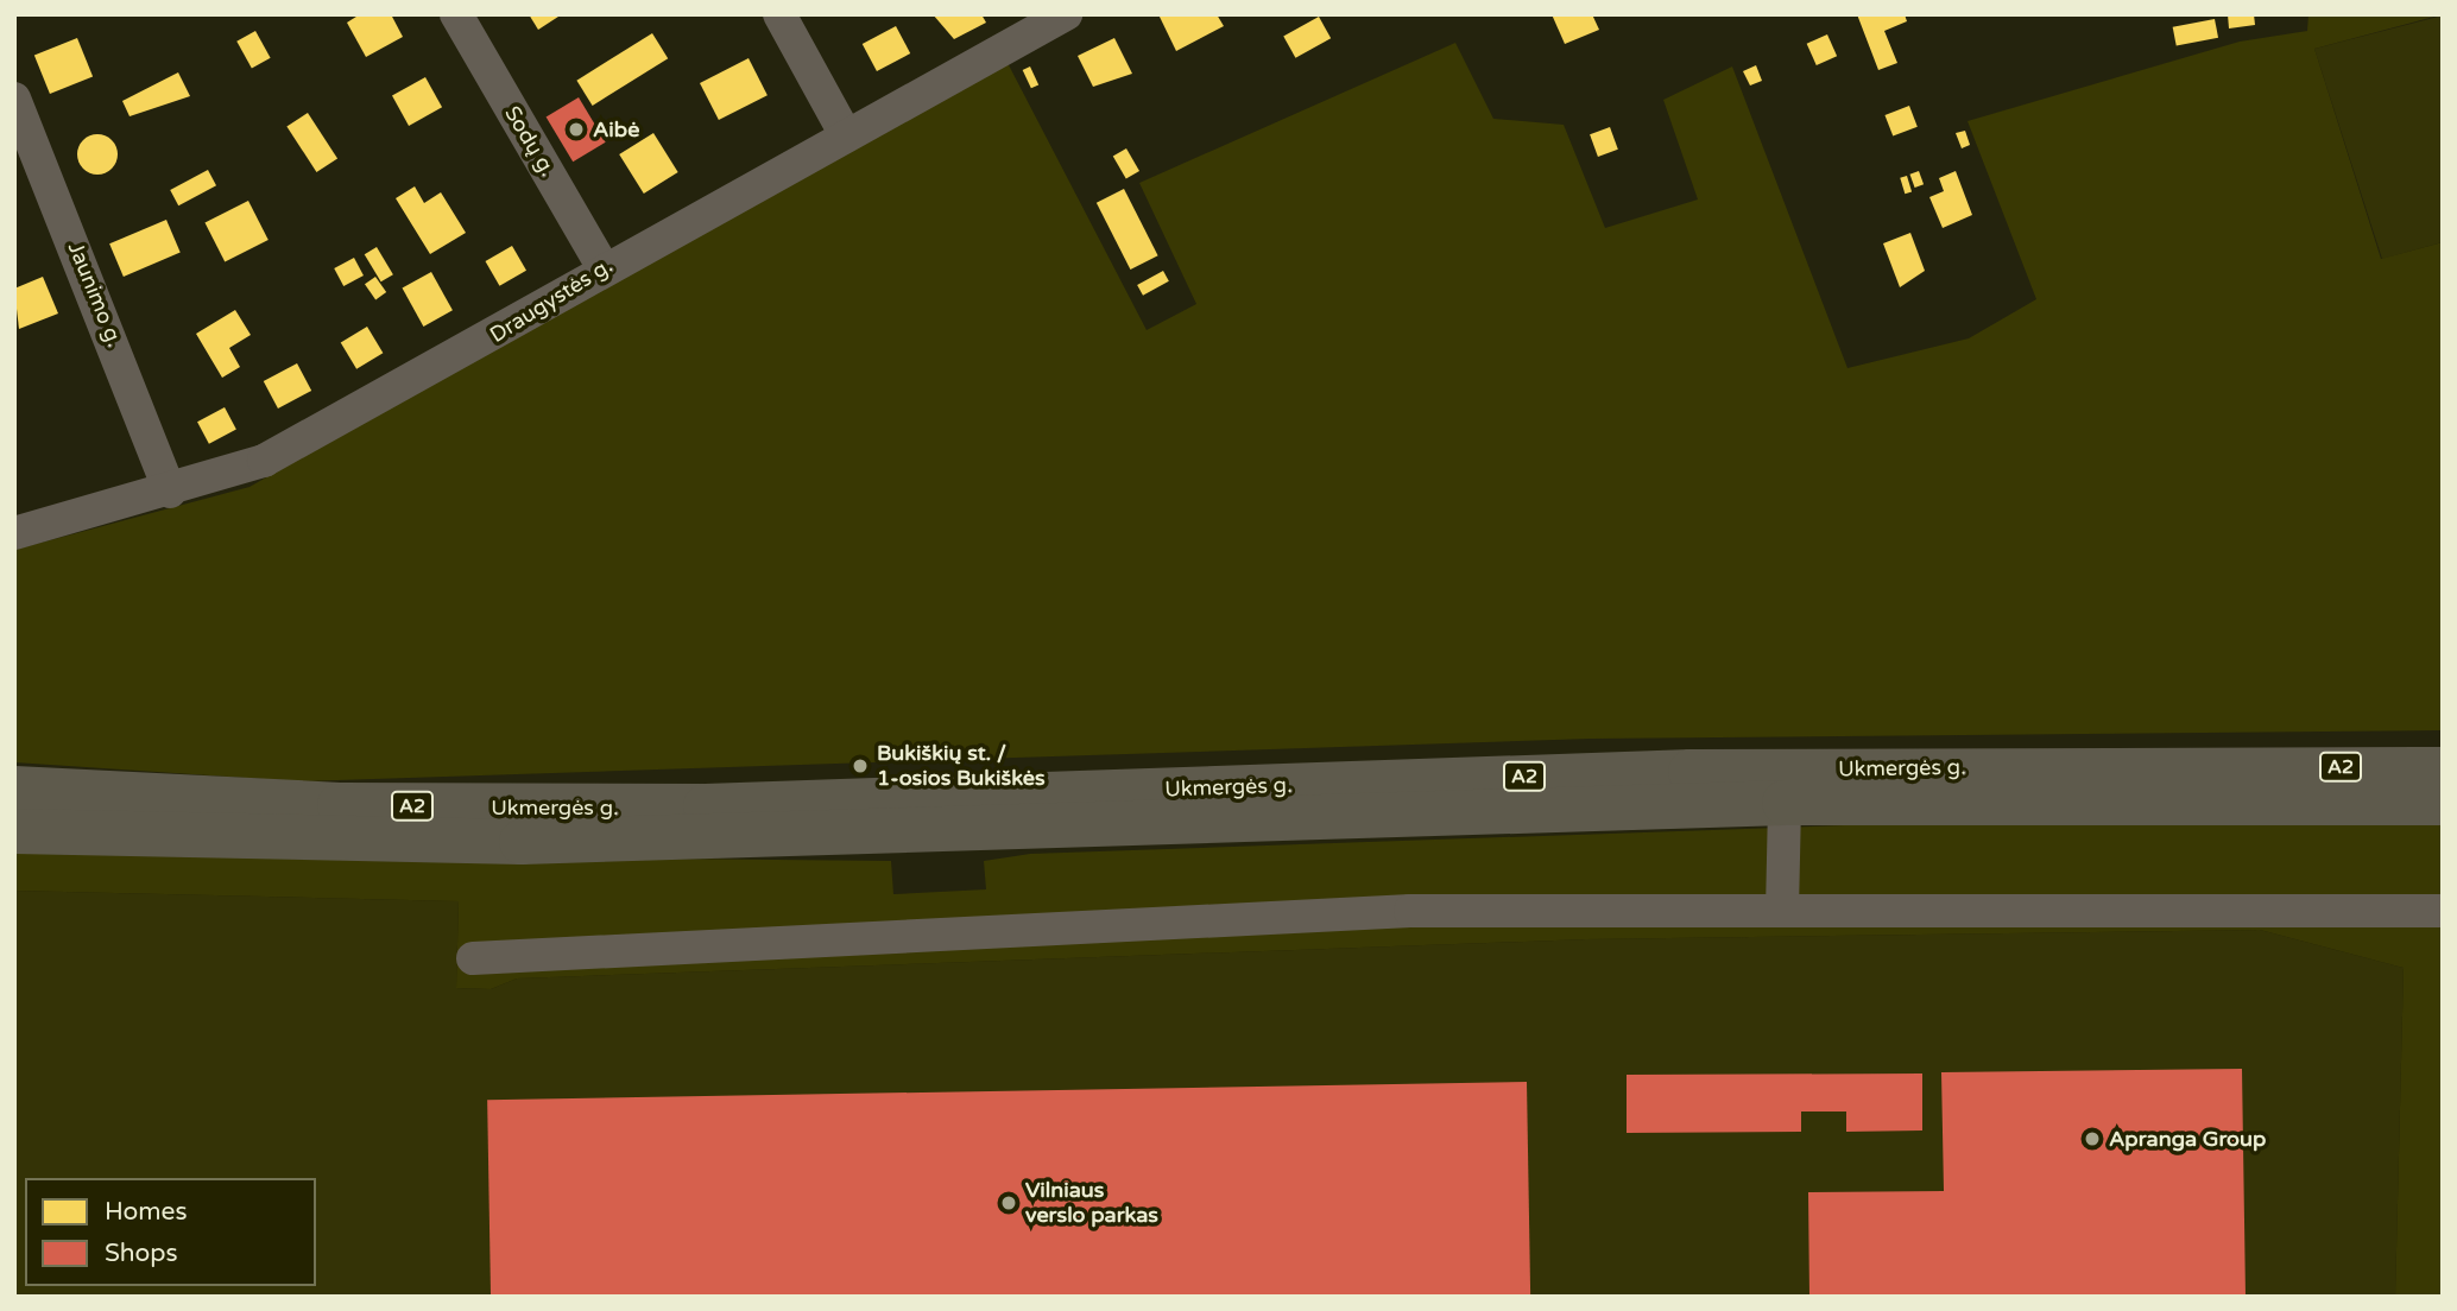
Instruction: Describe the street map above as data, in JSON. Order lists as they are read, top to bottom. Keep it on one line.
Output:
{"streets":{"highway":["A2","Ukmergės g."],"street":["Sodų g.","Jaunimo g.","Draugystės g."]},"crossings":[["Sodų g.","Draugystės g."],["Jaunimo g.","Draugystės g."]],"places":["Aibė","Bukiškių st. / 1-osios Bukiškės","Apranga Group","Vilniaus verslo parkas"],"legend":["Homes","Shops"]}
